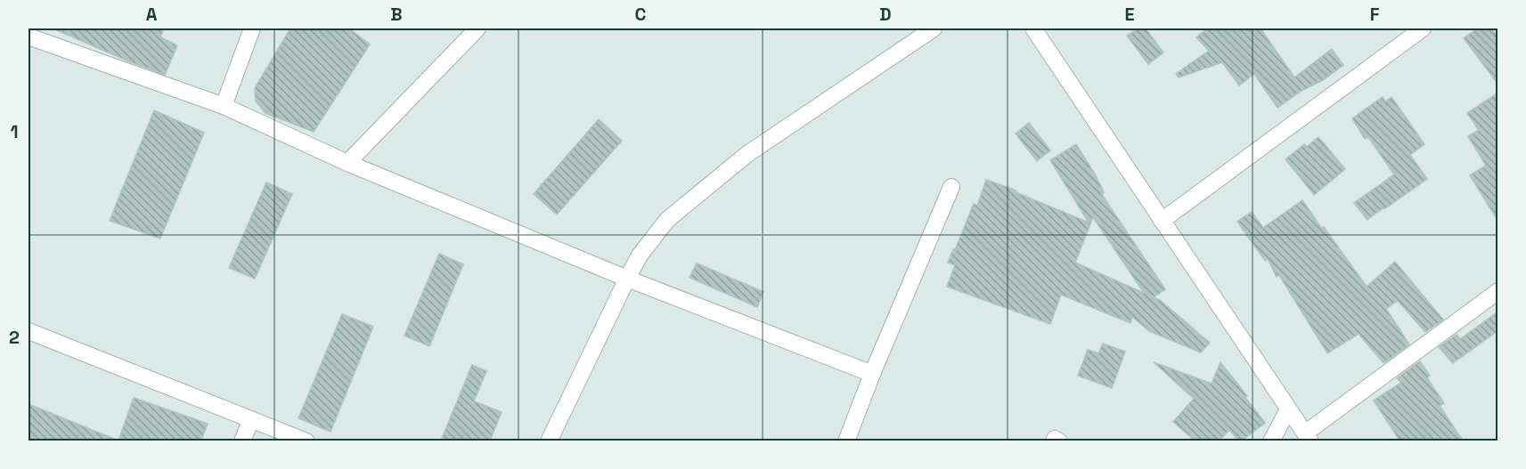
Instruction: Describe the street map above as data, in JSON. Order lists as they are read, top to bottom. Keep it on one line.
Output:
{"grid":{"columns":["A","B","C","D","E","F"],"rows":["1","2"]}}
